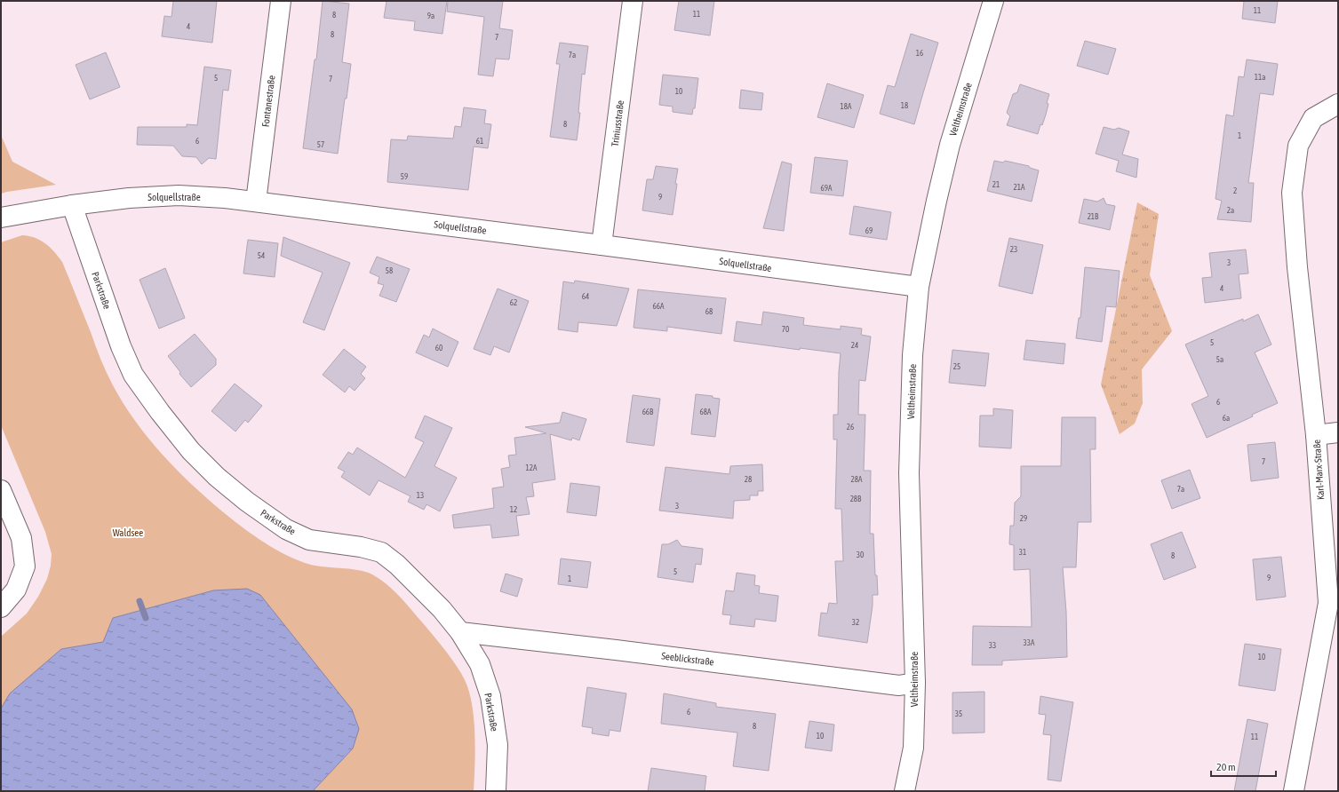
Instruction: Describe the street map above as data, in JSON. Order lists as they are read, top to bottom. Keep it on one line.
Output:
{"streets":{"street":["Fontanestraße","Veltheimstraße","Triniusstraße","Solquellstraße","Parkstraße","Karl-Marx-Straße","Seeblickstraße"]},"crossings":[["Fontanestraße","Solquellstraße"],["Veltheimstraße","Solquellstraße"],["Veltheimstraße","Seeblickstraße"],["Triniusstraße","Solquellstraße"],["Solquellstraße","Parkstraße"],["Parkstraße","Seeblickstraße"]],"parks":["Waldsee"],"house_numbers":["11","11","8","9a","4","8","7","16","7a","11a","5","7","10","18","18A","8","1","6","61","57","59","21","21A","69A","2","9","2a","21B","69","23","54","3","58","4","64","62","66A","68","70","5","24","60","5a","25","6","66B","68A","6a","26","7","12A","28","28A","7a","13","28B","3","12","29","31","30","8","5","9","1","32","33A","33","10","6","35","8","10","11"],"scale_bar":"20 m"}
